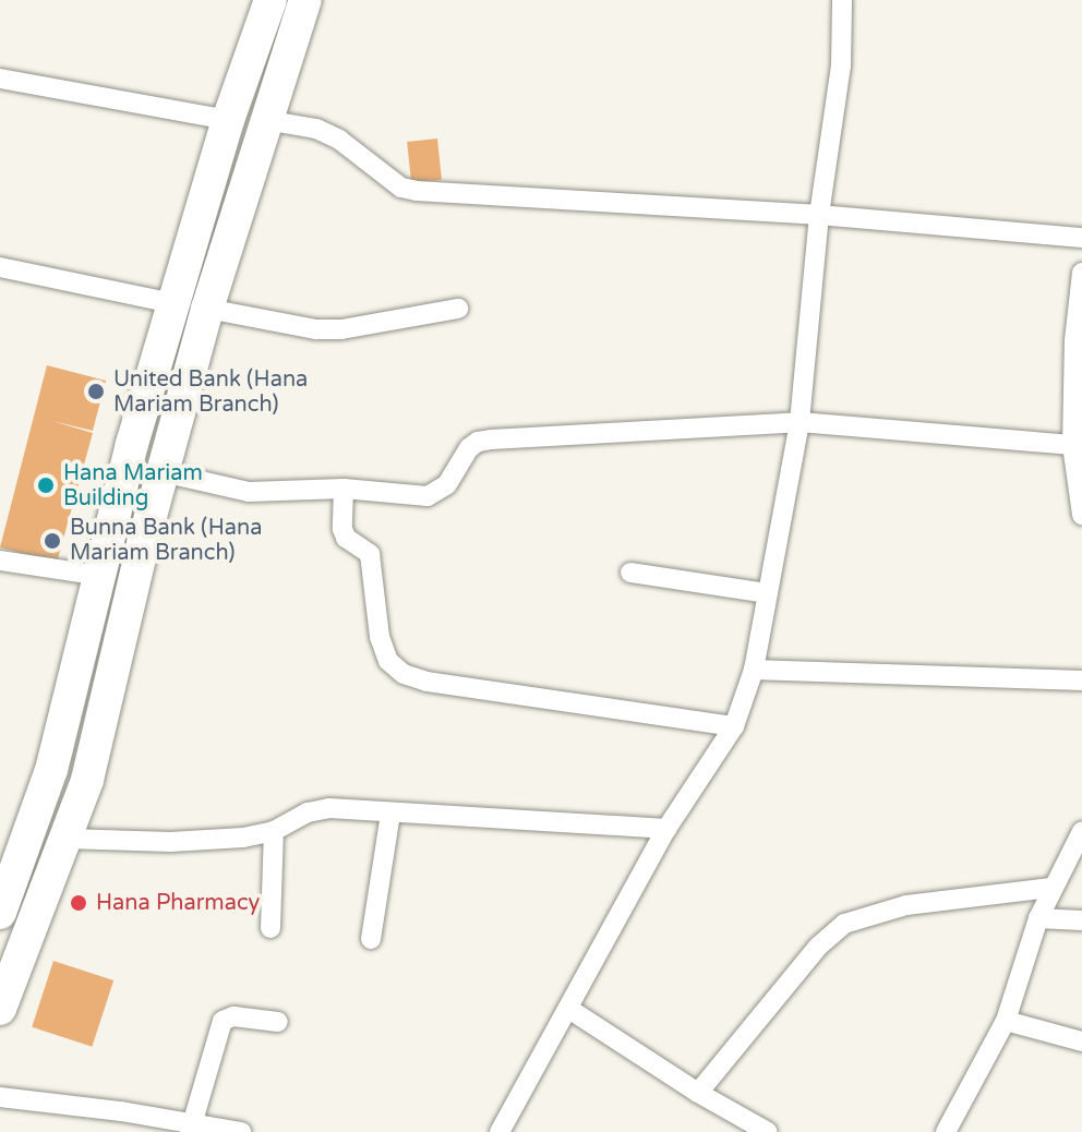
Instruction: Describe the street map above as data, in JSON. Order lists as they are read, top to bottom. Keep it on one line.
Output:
{"places":["United Bank (Hana Mariam Branch)","Hana Mariam Building","Bunna Bank (Hana Mariam Branch)","Hana Pharmacy"]}
